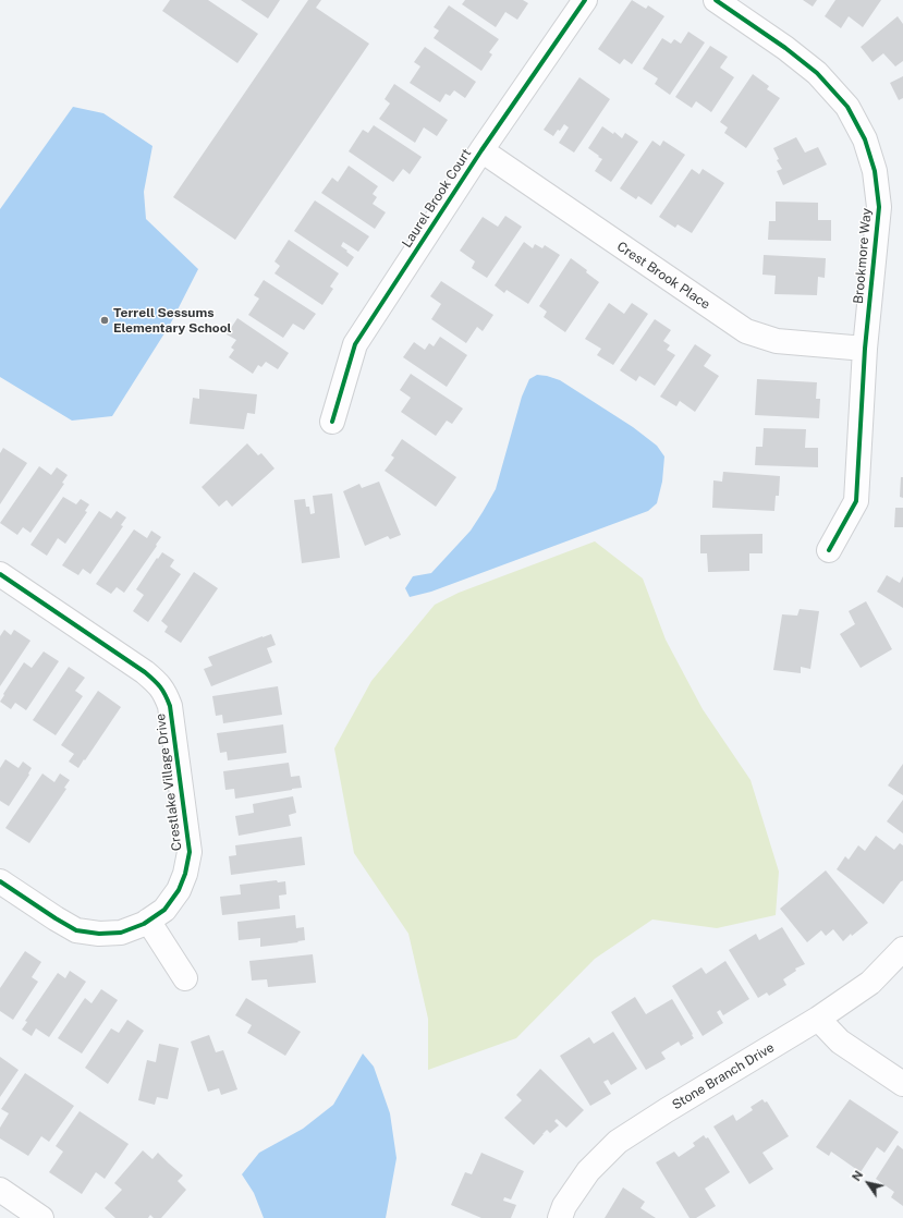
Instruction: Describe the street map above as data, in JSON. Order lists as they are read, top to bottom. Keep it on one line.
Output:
{"streets":{"street":["Laurel Brook Court","Brookmore Way","Crest Brook Place","Crestlake Village Drive","Stone Branch Drive"]},"crossings":[["Laurel Brook Court","Crest Brook Place"],["Brookmore Way","Crest Brook Place"]],"places":["Terrell Sessums Elementary School"],"north":"top left"}
